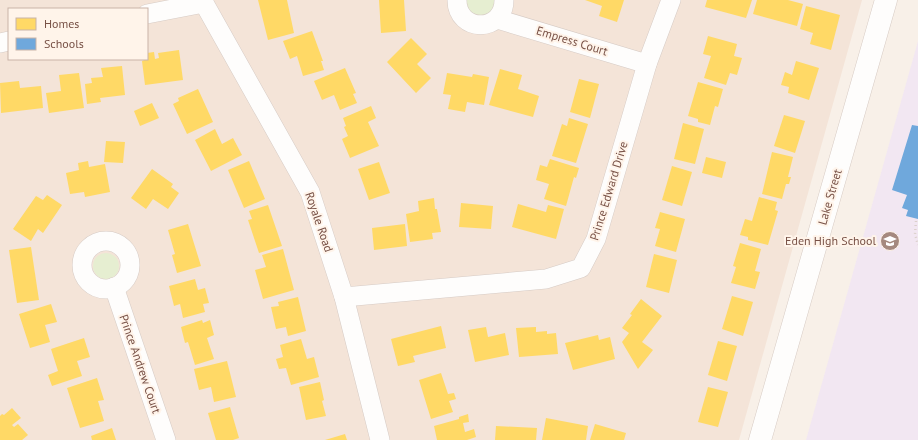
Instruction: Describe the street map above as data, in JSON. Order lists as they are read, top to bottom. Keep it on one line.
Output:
{"streets":{"main road":["Lake Street"],"street":["Empress Court","Prince Edward Drive","Royale Road","Prince Andrew Court"]},"crossings":[["Empress Court","Prince Edward Drive"],["Prince Edward Drive","Royale Road"]],"places":{"school or university":["Eden High School"]},"legend":["Homes","Schools"]}
